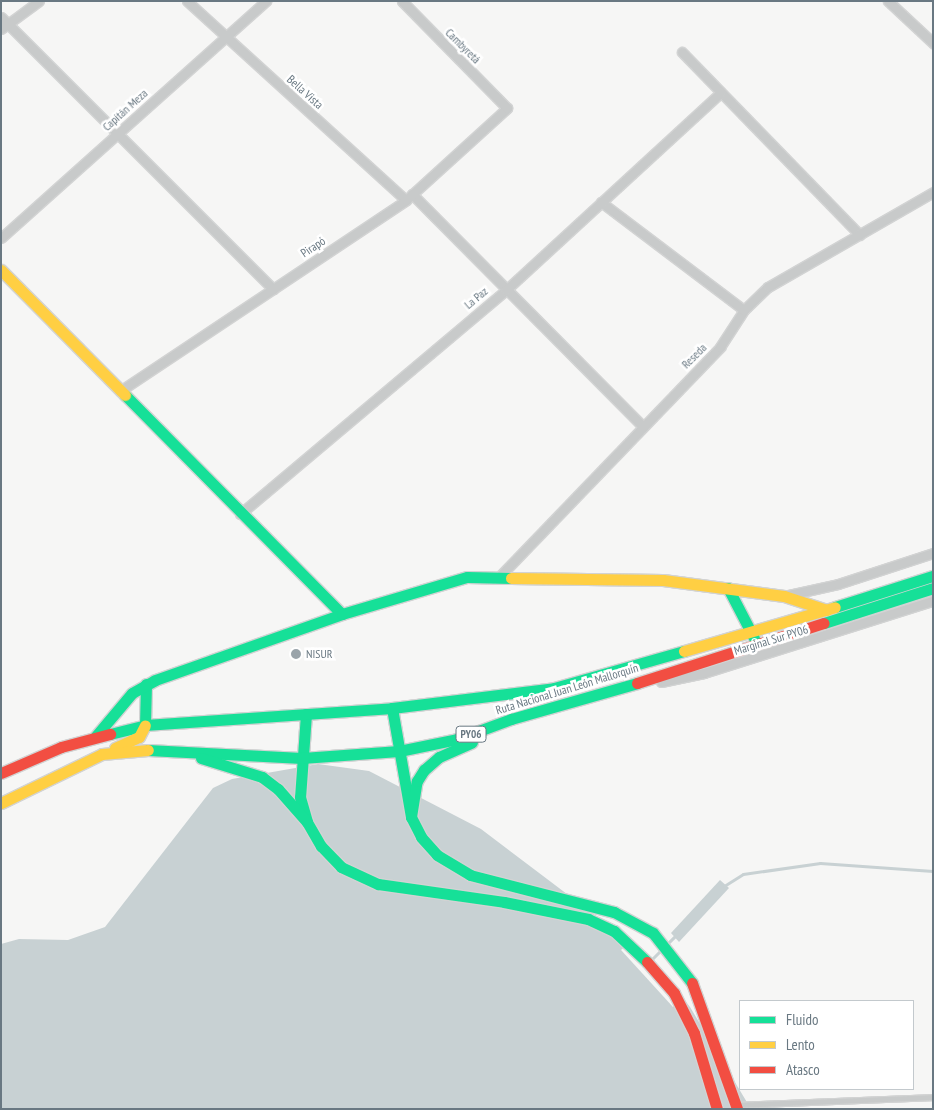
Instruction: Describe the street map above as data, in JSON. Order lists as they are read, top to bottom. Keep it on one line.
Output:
{"streets":{"main road":["Ruta Nacional Juan León Mallorquín","PY06"],"street":["Cambyretá","Bella Vista","Capitán Meza","Pirapó","La Paz","Reseda","Marginal Sur PY06"]},"crossings":[["Cambyretá","Pirapó"],["Bella Vista","Capitán Meza"],["Bella Vista","Pirapó"],["Bella Vista","La Paz"],["Bella Vista","Reseda"],["Marginal Sur PY06","Ruta Nacional Juan León Mallorquín"]],"places":["NISUR"],"legend":["Fluido","Lento","Atasco"]}
